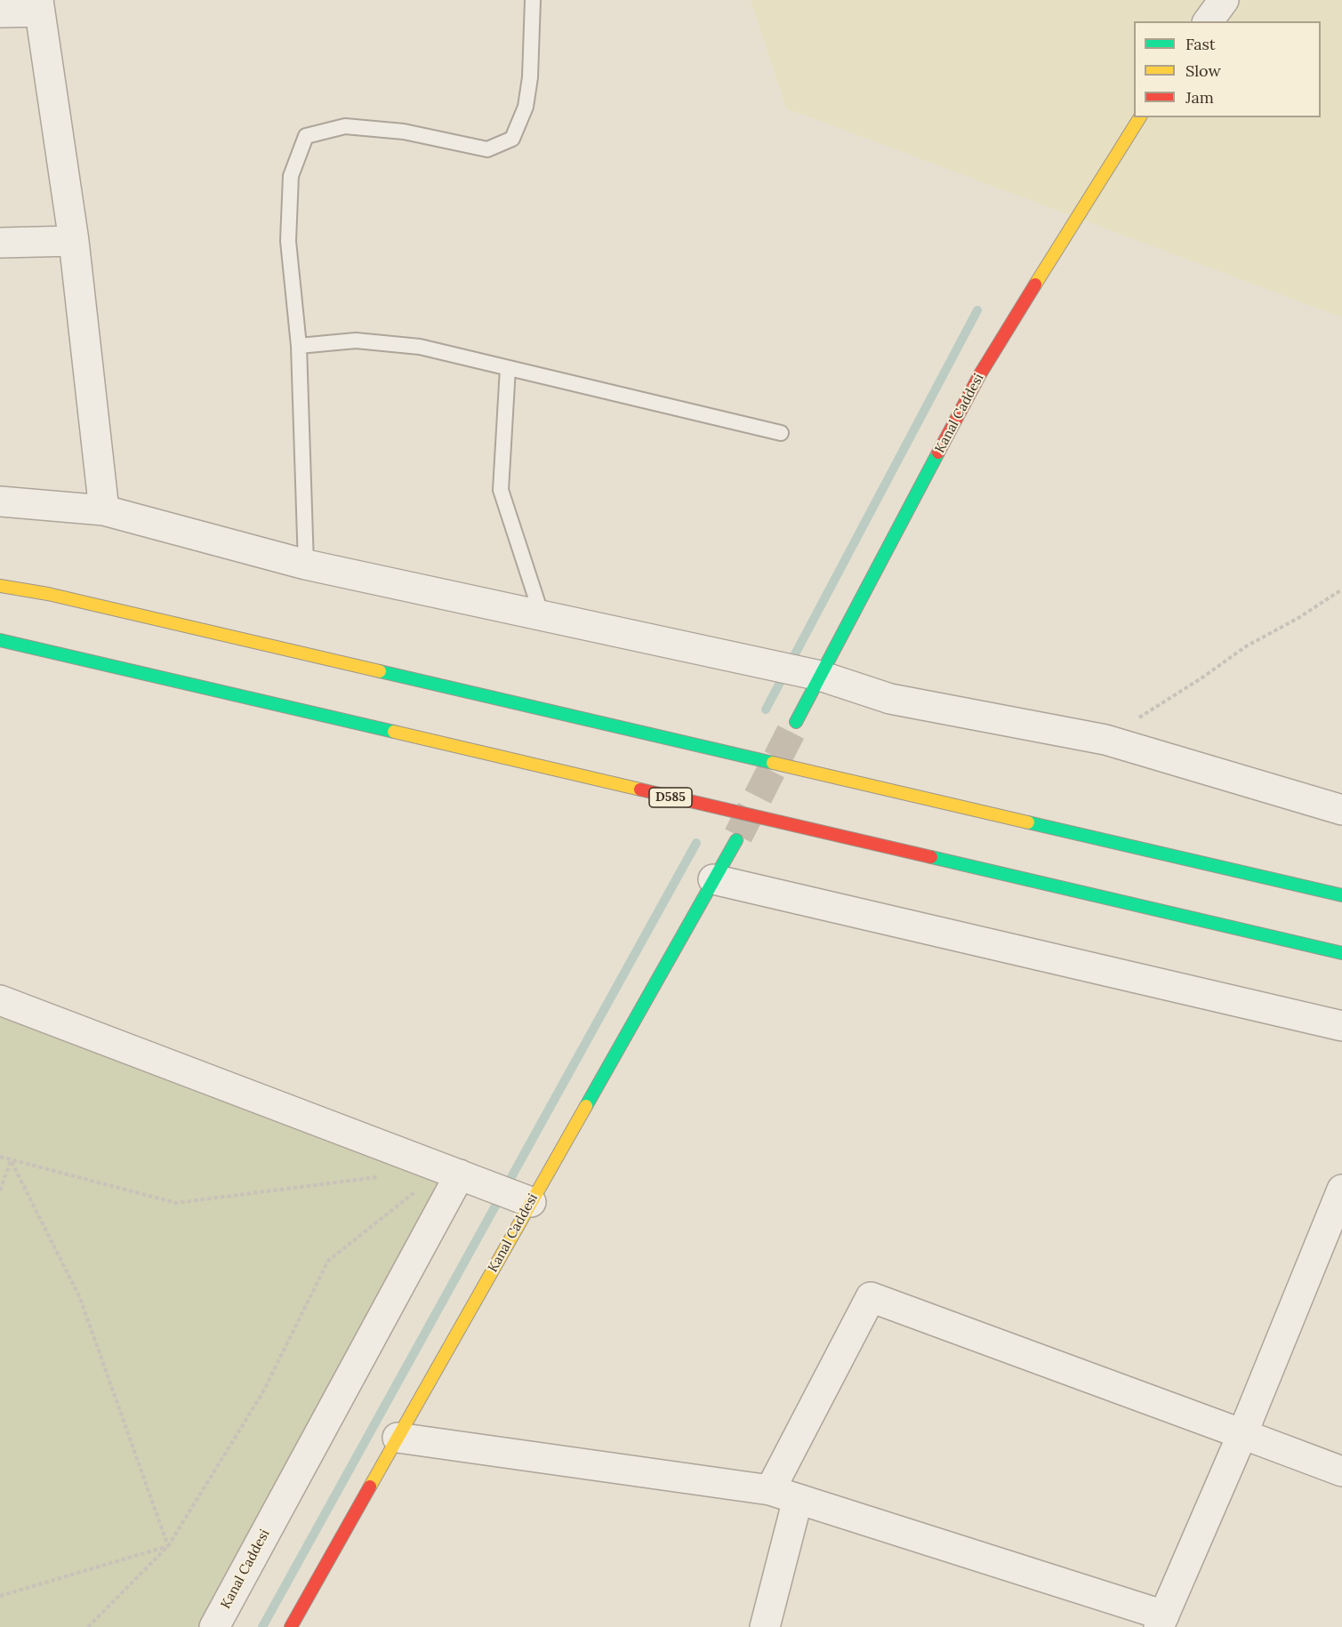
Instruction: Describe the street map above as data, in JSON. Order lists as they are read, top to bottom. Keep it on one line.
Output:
{"streets":{"main road":["Kanal Caddesi","D585"]},"legend":["Fast","Slow","Jam"]}
